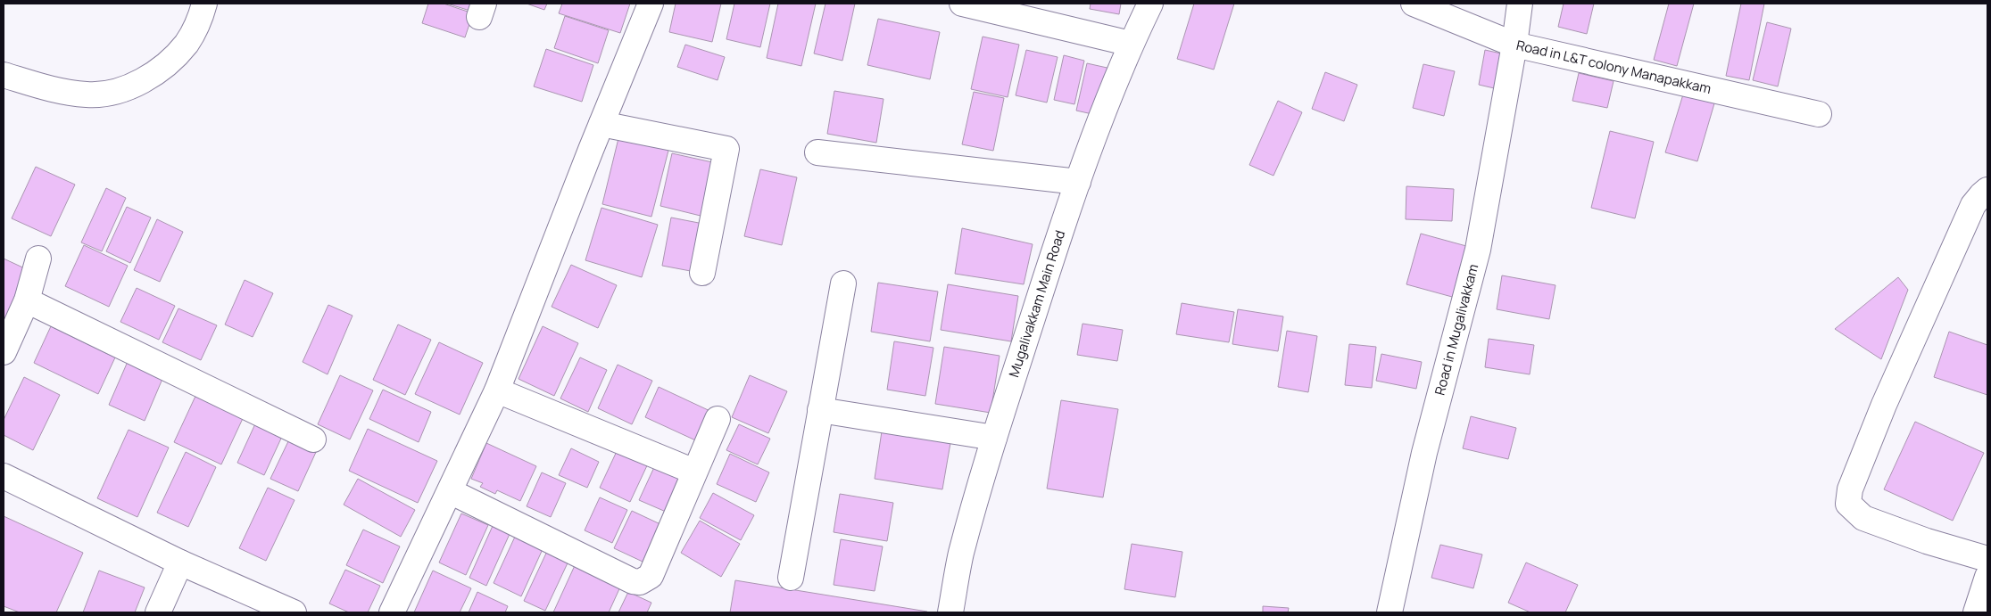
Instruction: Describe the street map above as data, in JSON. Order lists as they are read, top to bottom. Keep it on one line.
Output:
{"streets":{"street":["Road in L&T colony Manapakkam","Mugalivakkam Main Road","Road in Mugalivakkam"]},"crossings":[["Road in L&T colony Manapakkam","Road in Mugalivakkam"]]}
